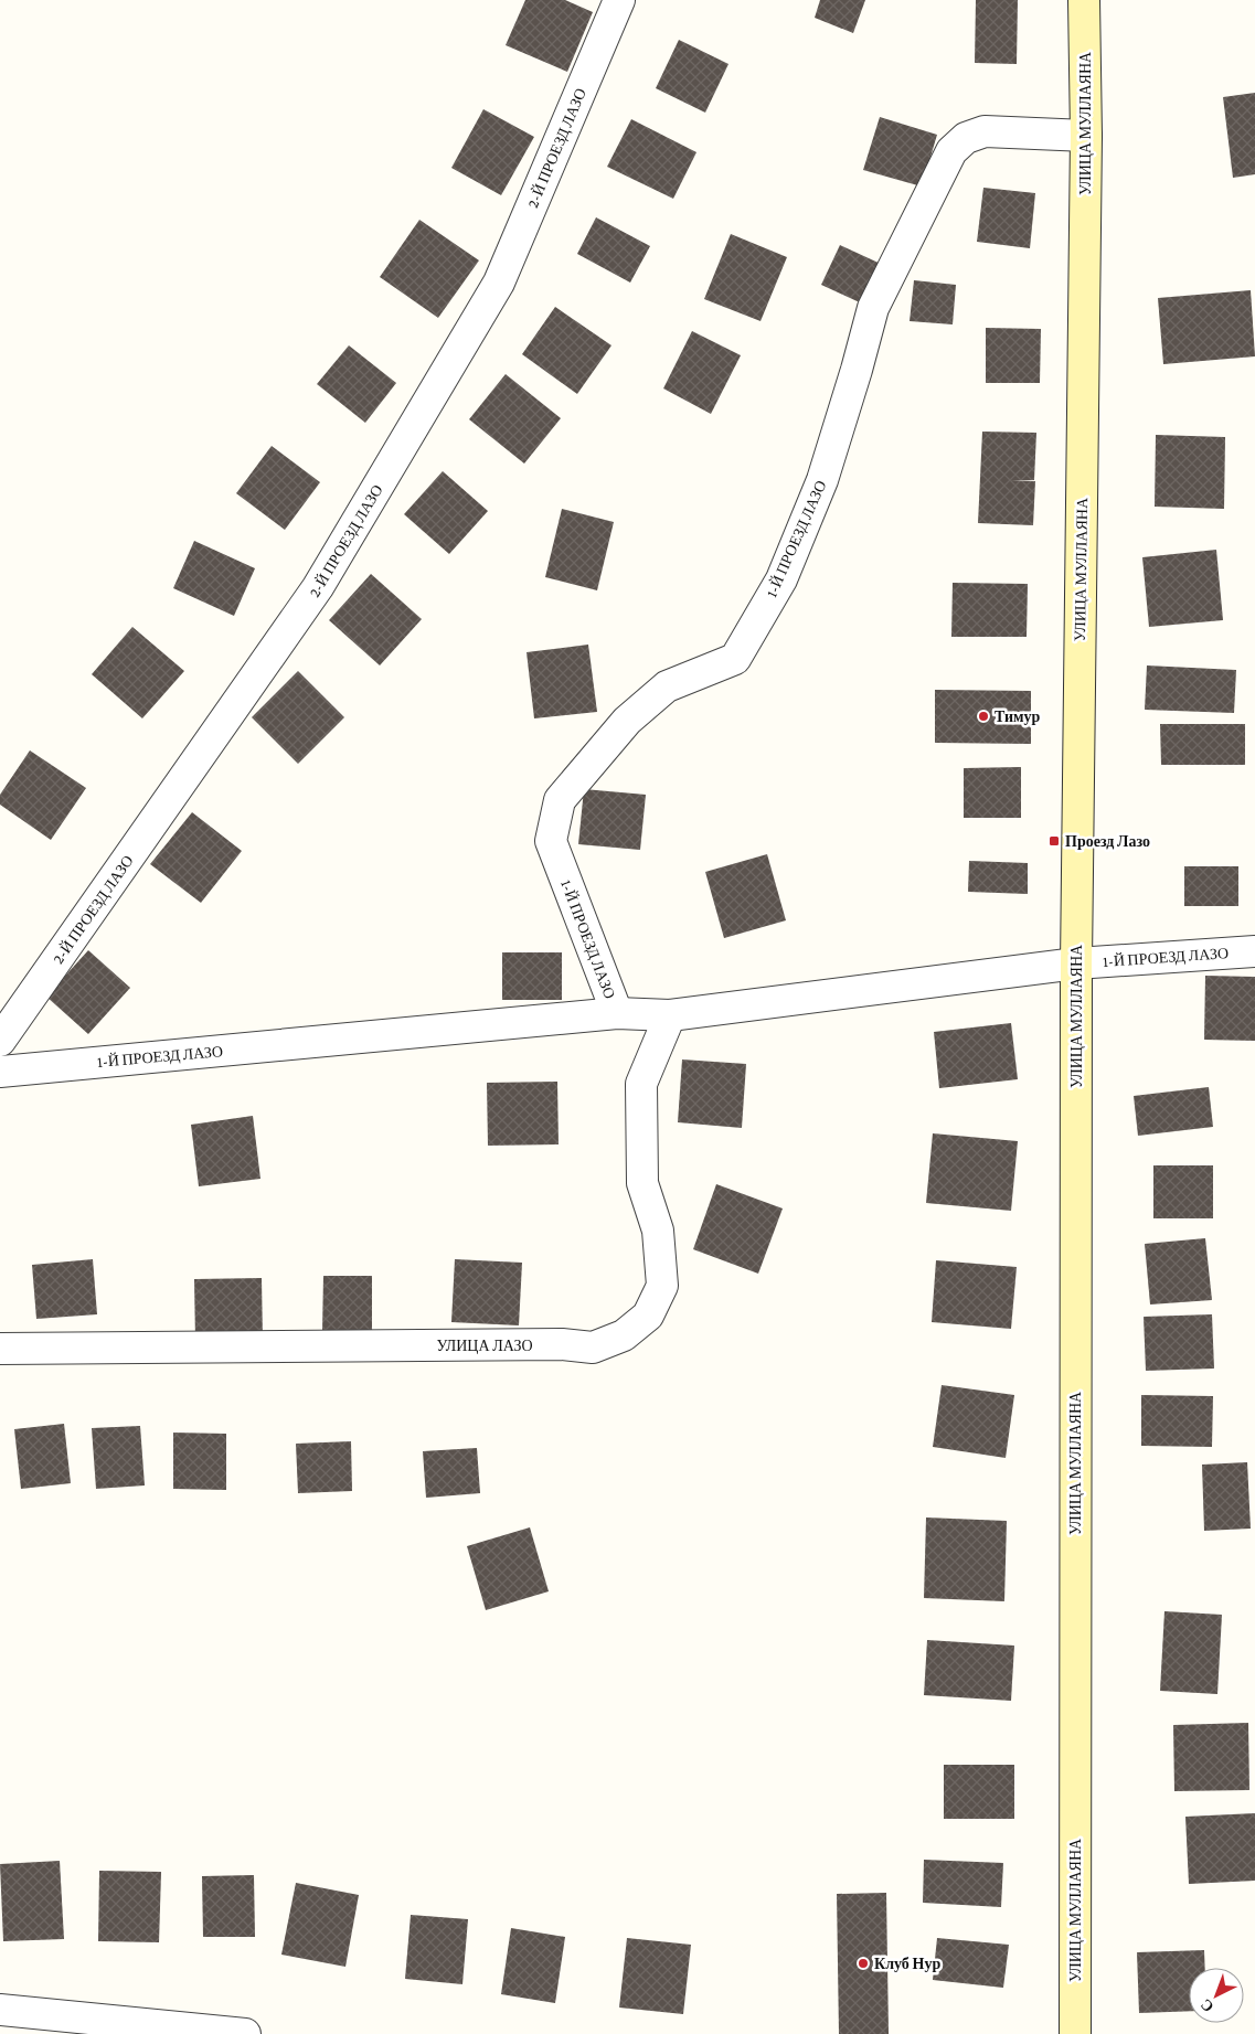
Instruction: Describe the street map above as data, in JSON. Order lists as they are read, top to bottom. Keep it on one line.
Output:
{"streets":{"main road":["УЛИЦА МУЛЛАЯНА"],"street":["2-Й ПРОЕЗД ЛАЗО","1-Й ПРОЕЗД ЛАЗО","УЛИЦА ЛАЗО"]},"crossings":[["УЛИЦА МУЛЛАЯНА","1-Й ПРОЕЗД ЛАЗО"],["1-Й ПРОЕЗД ЛАЗО","УЛИЦА ЛАЗО"]],"places":{"other":["Тимур","Клуб Нур"],"transit":["Проезд Лазо"]},"north":"bottom left"}
